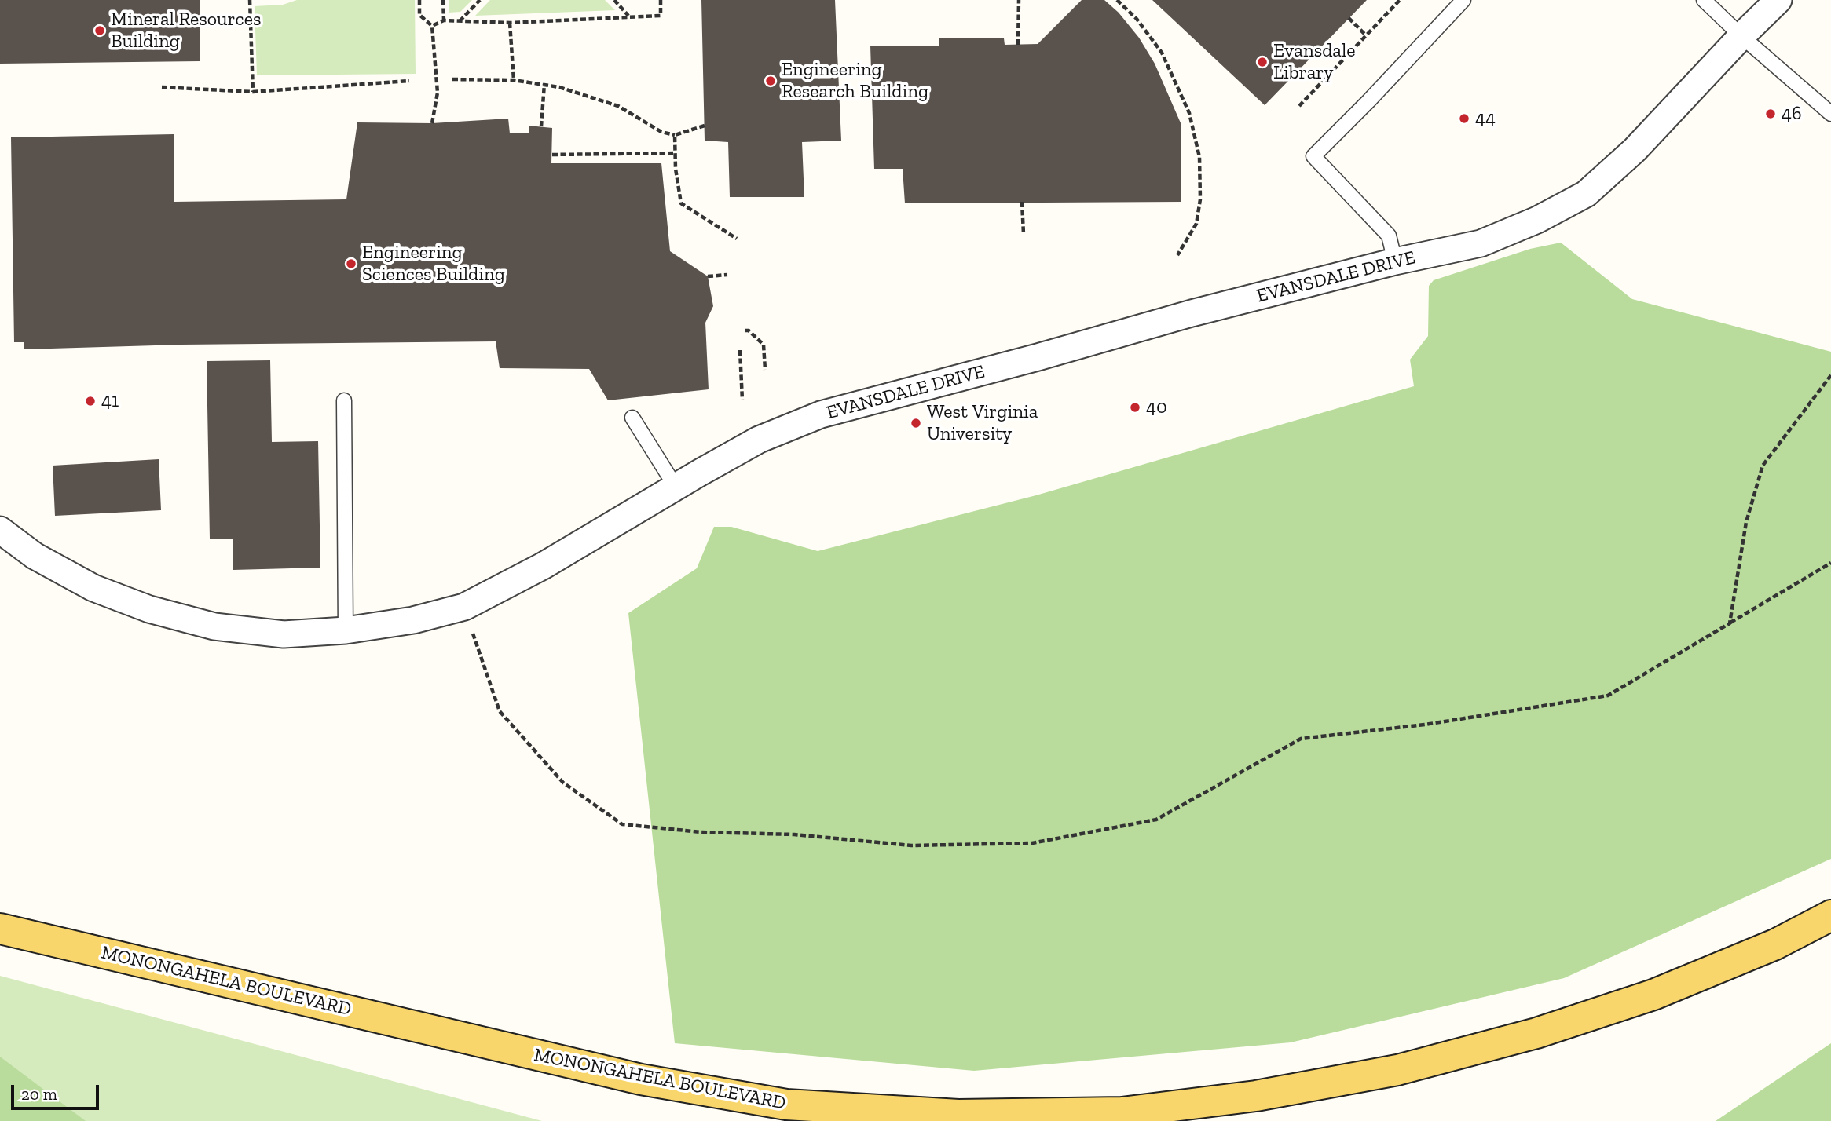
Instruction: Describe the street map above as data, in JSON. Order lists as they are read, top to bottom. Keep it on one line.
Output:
{"streets":{"main road":["MONONGAHELA BOULEVARD"],"street":["EVANSDALE DRIVE"]},"places":["Mineral Resources Building","Evansdale Library","Engineering Research Building","46","44","Engineering Sciences Building","41","40","West Virginia University"],"scale_bar":"20 m"}
